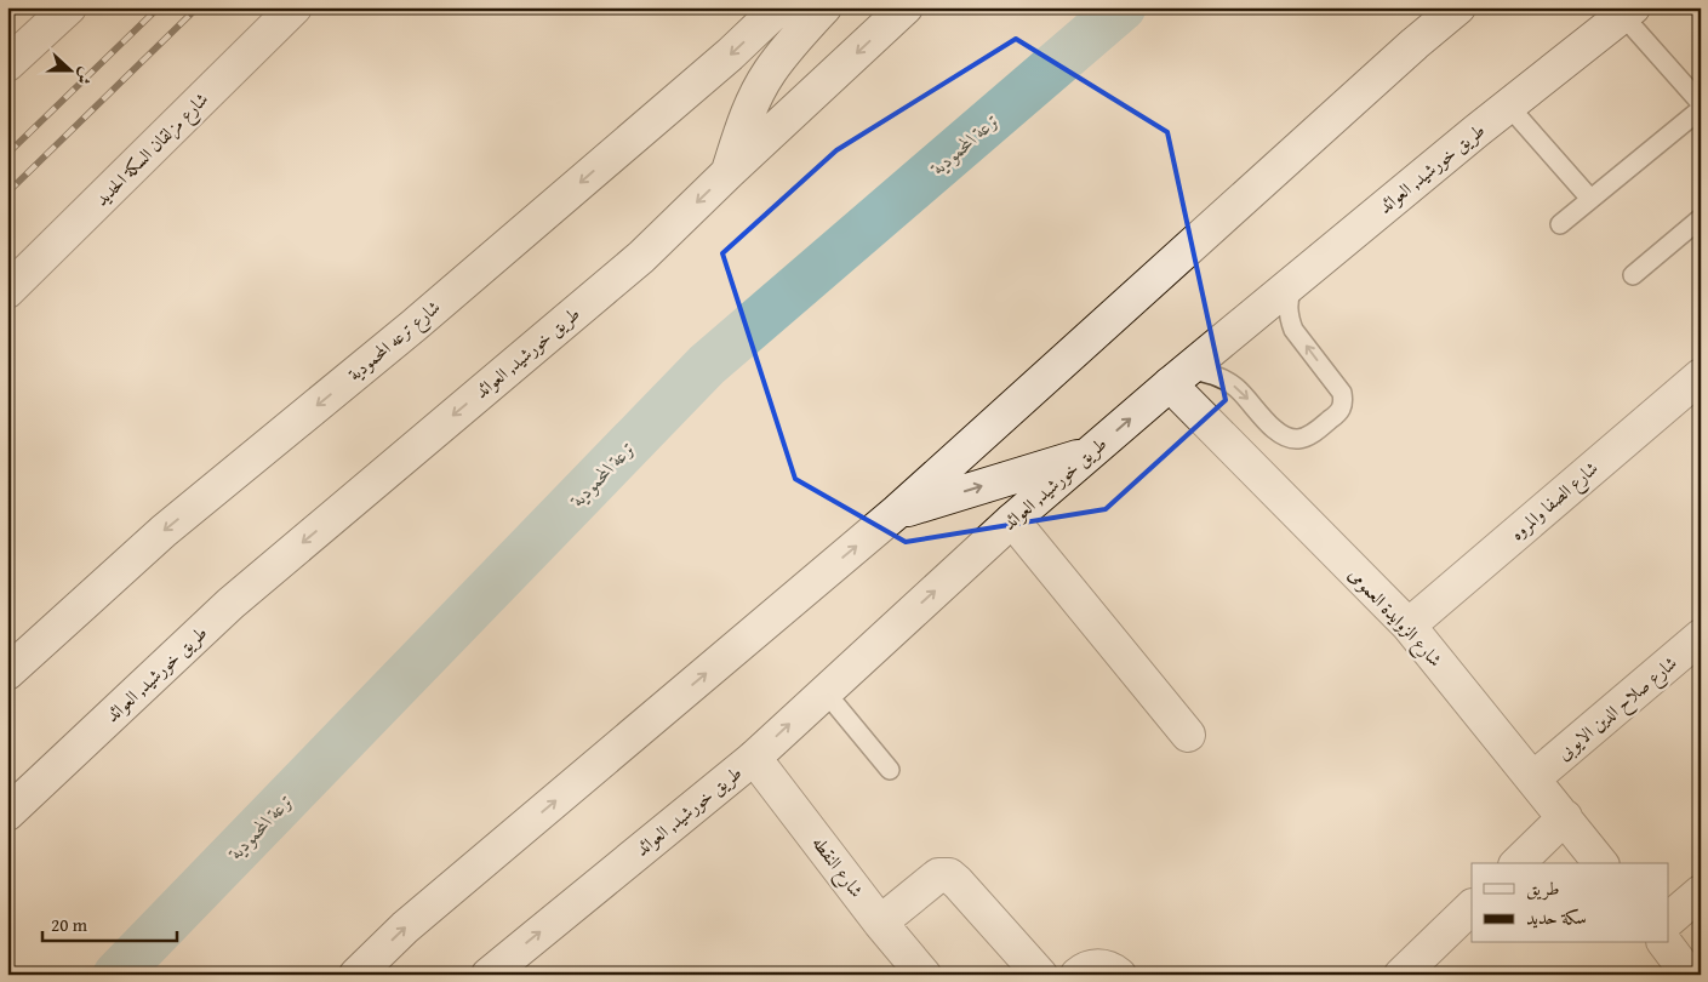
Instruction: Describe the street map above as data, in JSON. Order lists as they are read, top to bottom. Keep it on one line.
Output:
{"streets":{"main road":["شارع مزلقان السكة الحديد","طريق خورشيد, العوائد","شارع ترعه المحمودية","شارع الصفا والمروه","شارع الزوايدة العمومى","شارع صلاح الدين الايوبى","شارع النقطه"]},"crossings":[["طريق خورشيد, العوائد","شارع الزوايدة العمومى"],["طريق خورشيد, العوائد","شارع النقطه"],["شارع الصفا والمروه","شارع الزوايدة العمومى"],["شارع الزوايدة العمومى","شارع صلاح الدين الايوبى"]],"one_way":["شارع ترعه المحمودية"],"water":["ترعة المحمودية"],"legend":["طريق","سكة حديد"],"scale_bar":"20 m","north":"right"}
